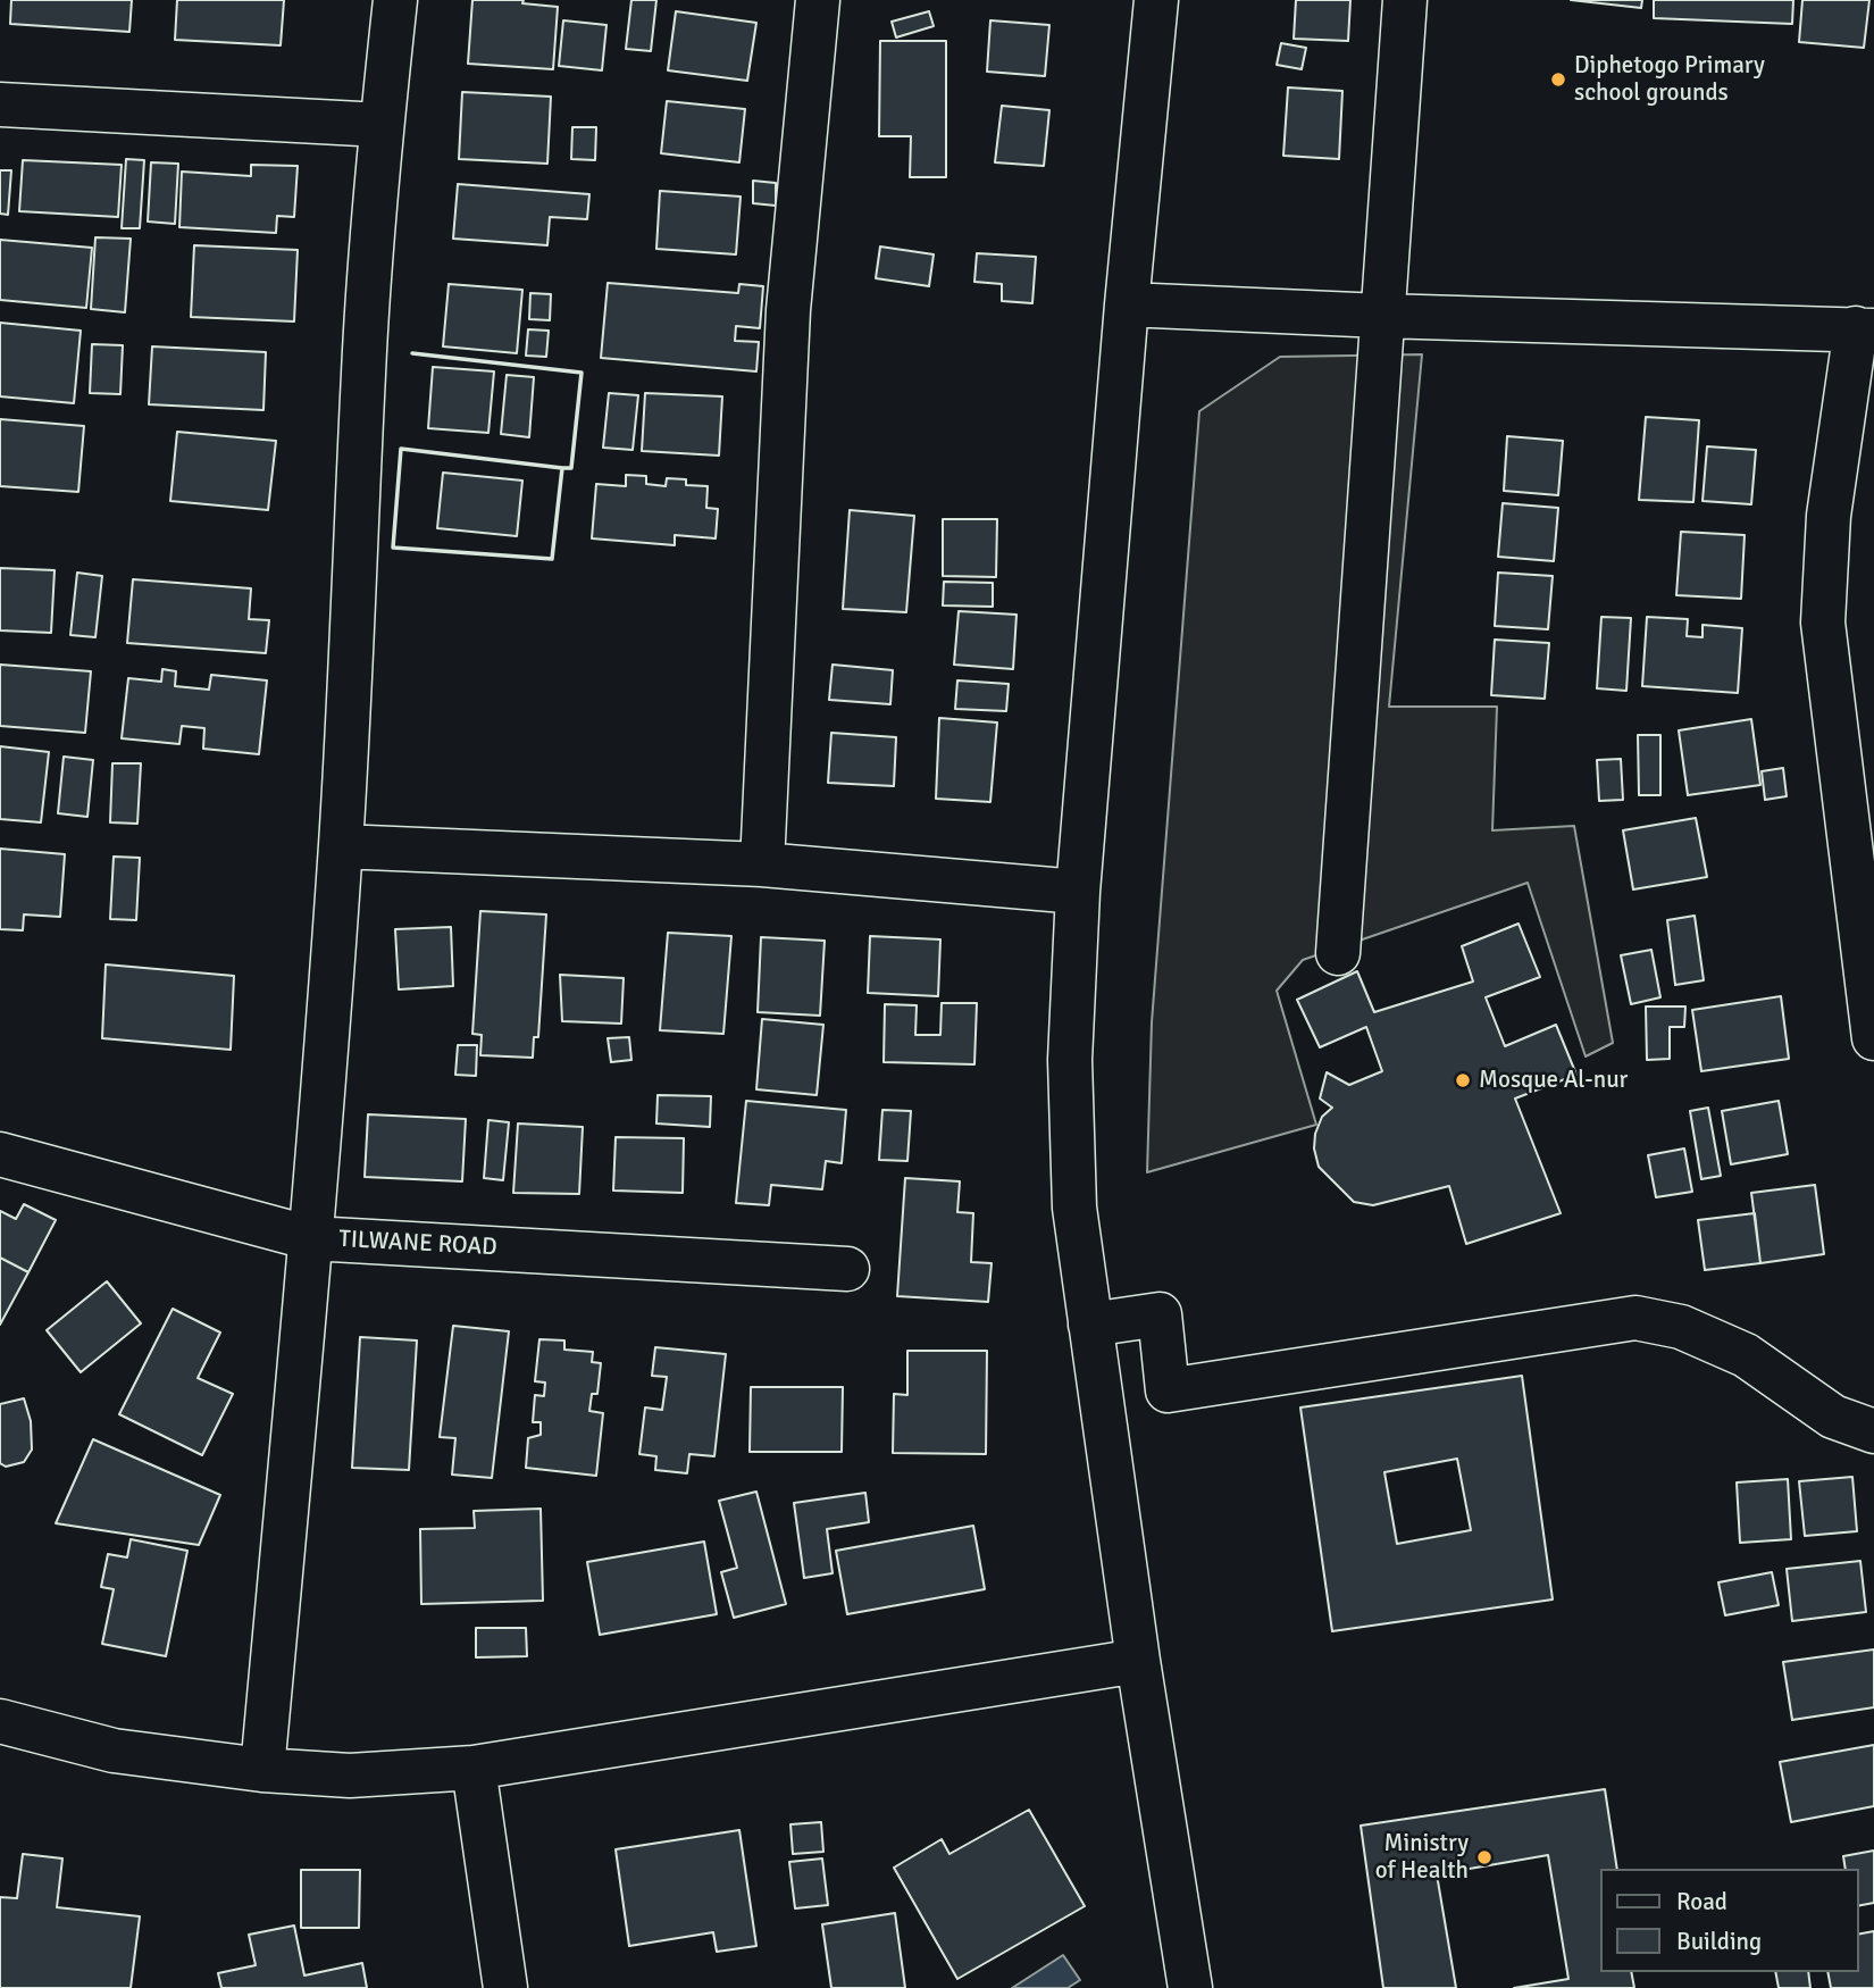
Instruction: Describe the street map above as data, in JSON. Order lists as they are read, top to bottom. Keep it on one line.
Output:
{"streets":{"street":["TILWANE ROAD"]},"places":["Diphetogo Primary school grounds","Mosque Al-nur","Ministry of Health"],"legend":["Road","Building"]}
